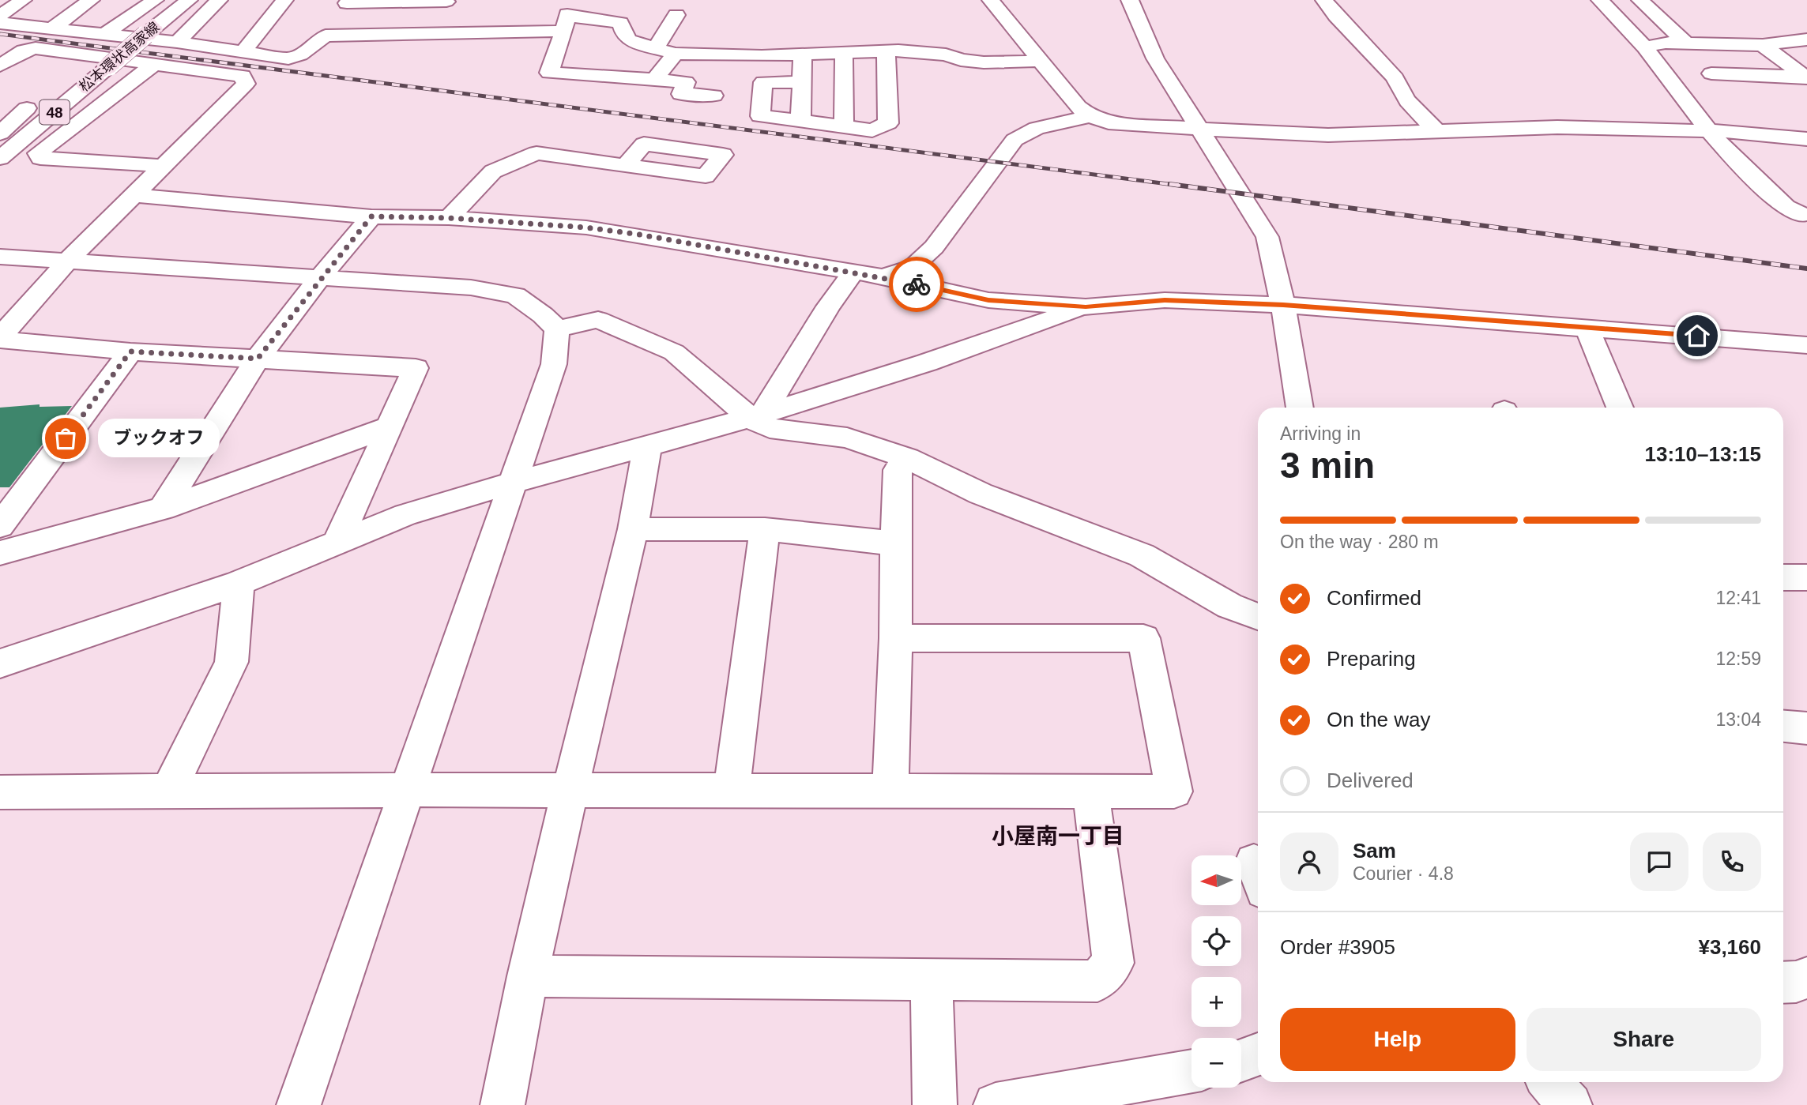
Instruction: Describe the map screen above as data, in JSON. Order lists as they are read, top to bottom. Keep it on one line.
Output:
{"streets":{"street":["松本環状高家線","48"]},"districts":["小屋南一丁目"],"places":["ブックオフ"],"north":"left","page":{"heading":["3 min","Arriving in","13:10–13:15"],"panel":["Sam","Courier · 4.8","Order #3905","¥3,160"],"bubble":"ブックオフ","bar":"On the way · 280 m","list":[["Confirmed","12:41"],["Preparing","12:59"],["On the way","13:04"],"Delivered"],"map_buttons":["+","−"],"buttons":["Help","Share"]}}
